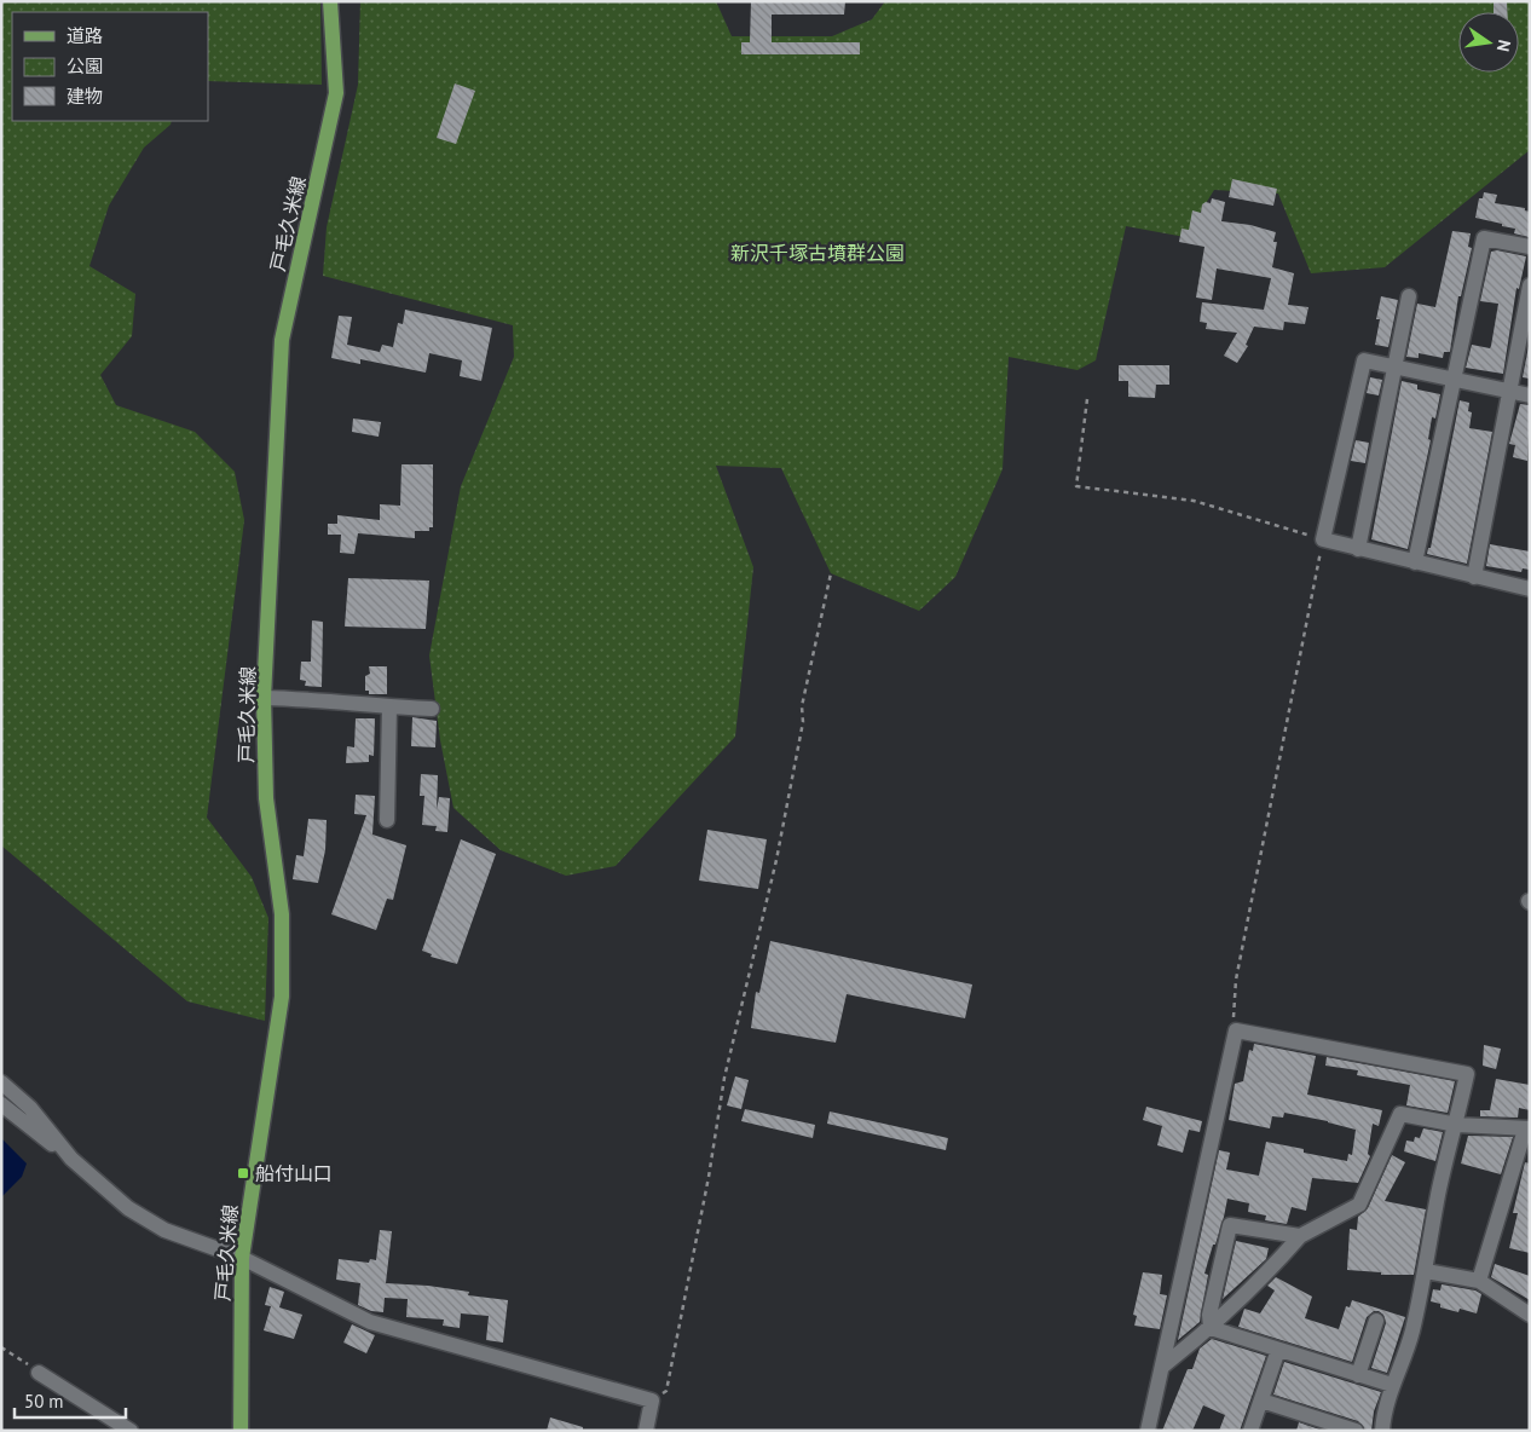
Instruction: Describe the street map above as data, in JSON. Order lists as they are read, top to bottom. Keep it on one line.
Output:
{"streets":{"main road":["戸毛久米線"]},"parks":["新沢千塚古墳群公園"],"places":{"transit":["船付山口"]},"legend":["道路","公園","建物"],"scale_bar":"50 m","north":"right"}
